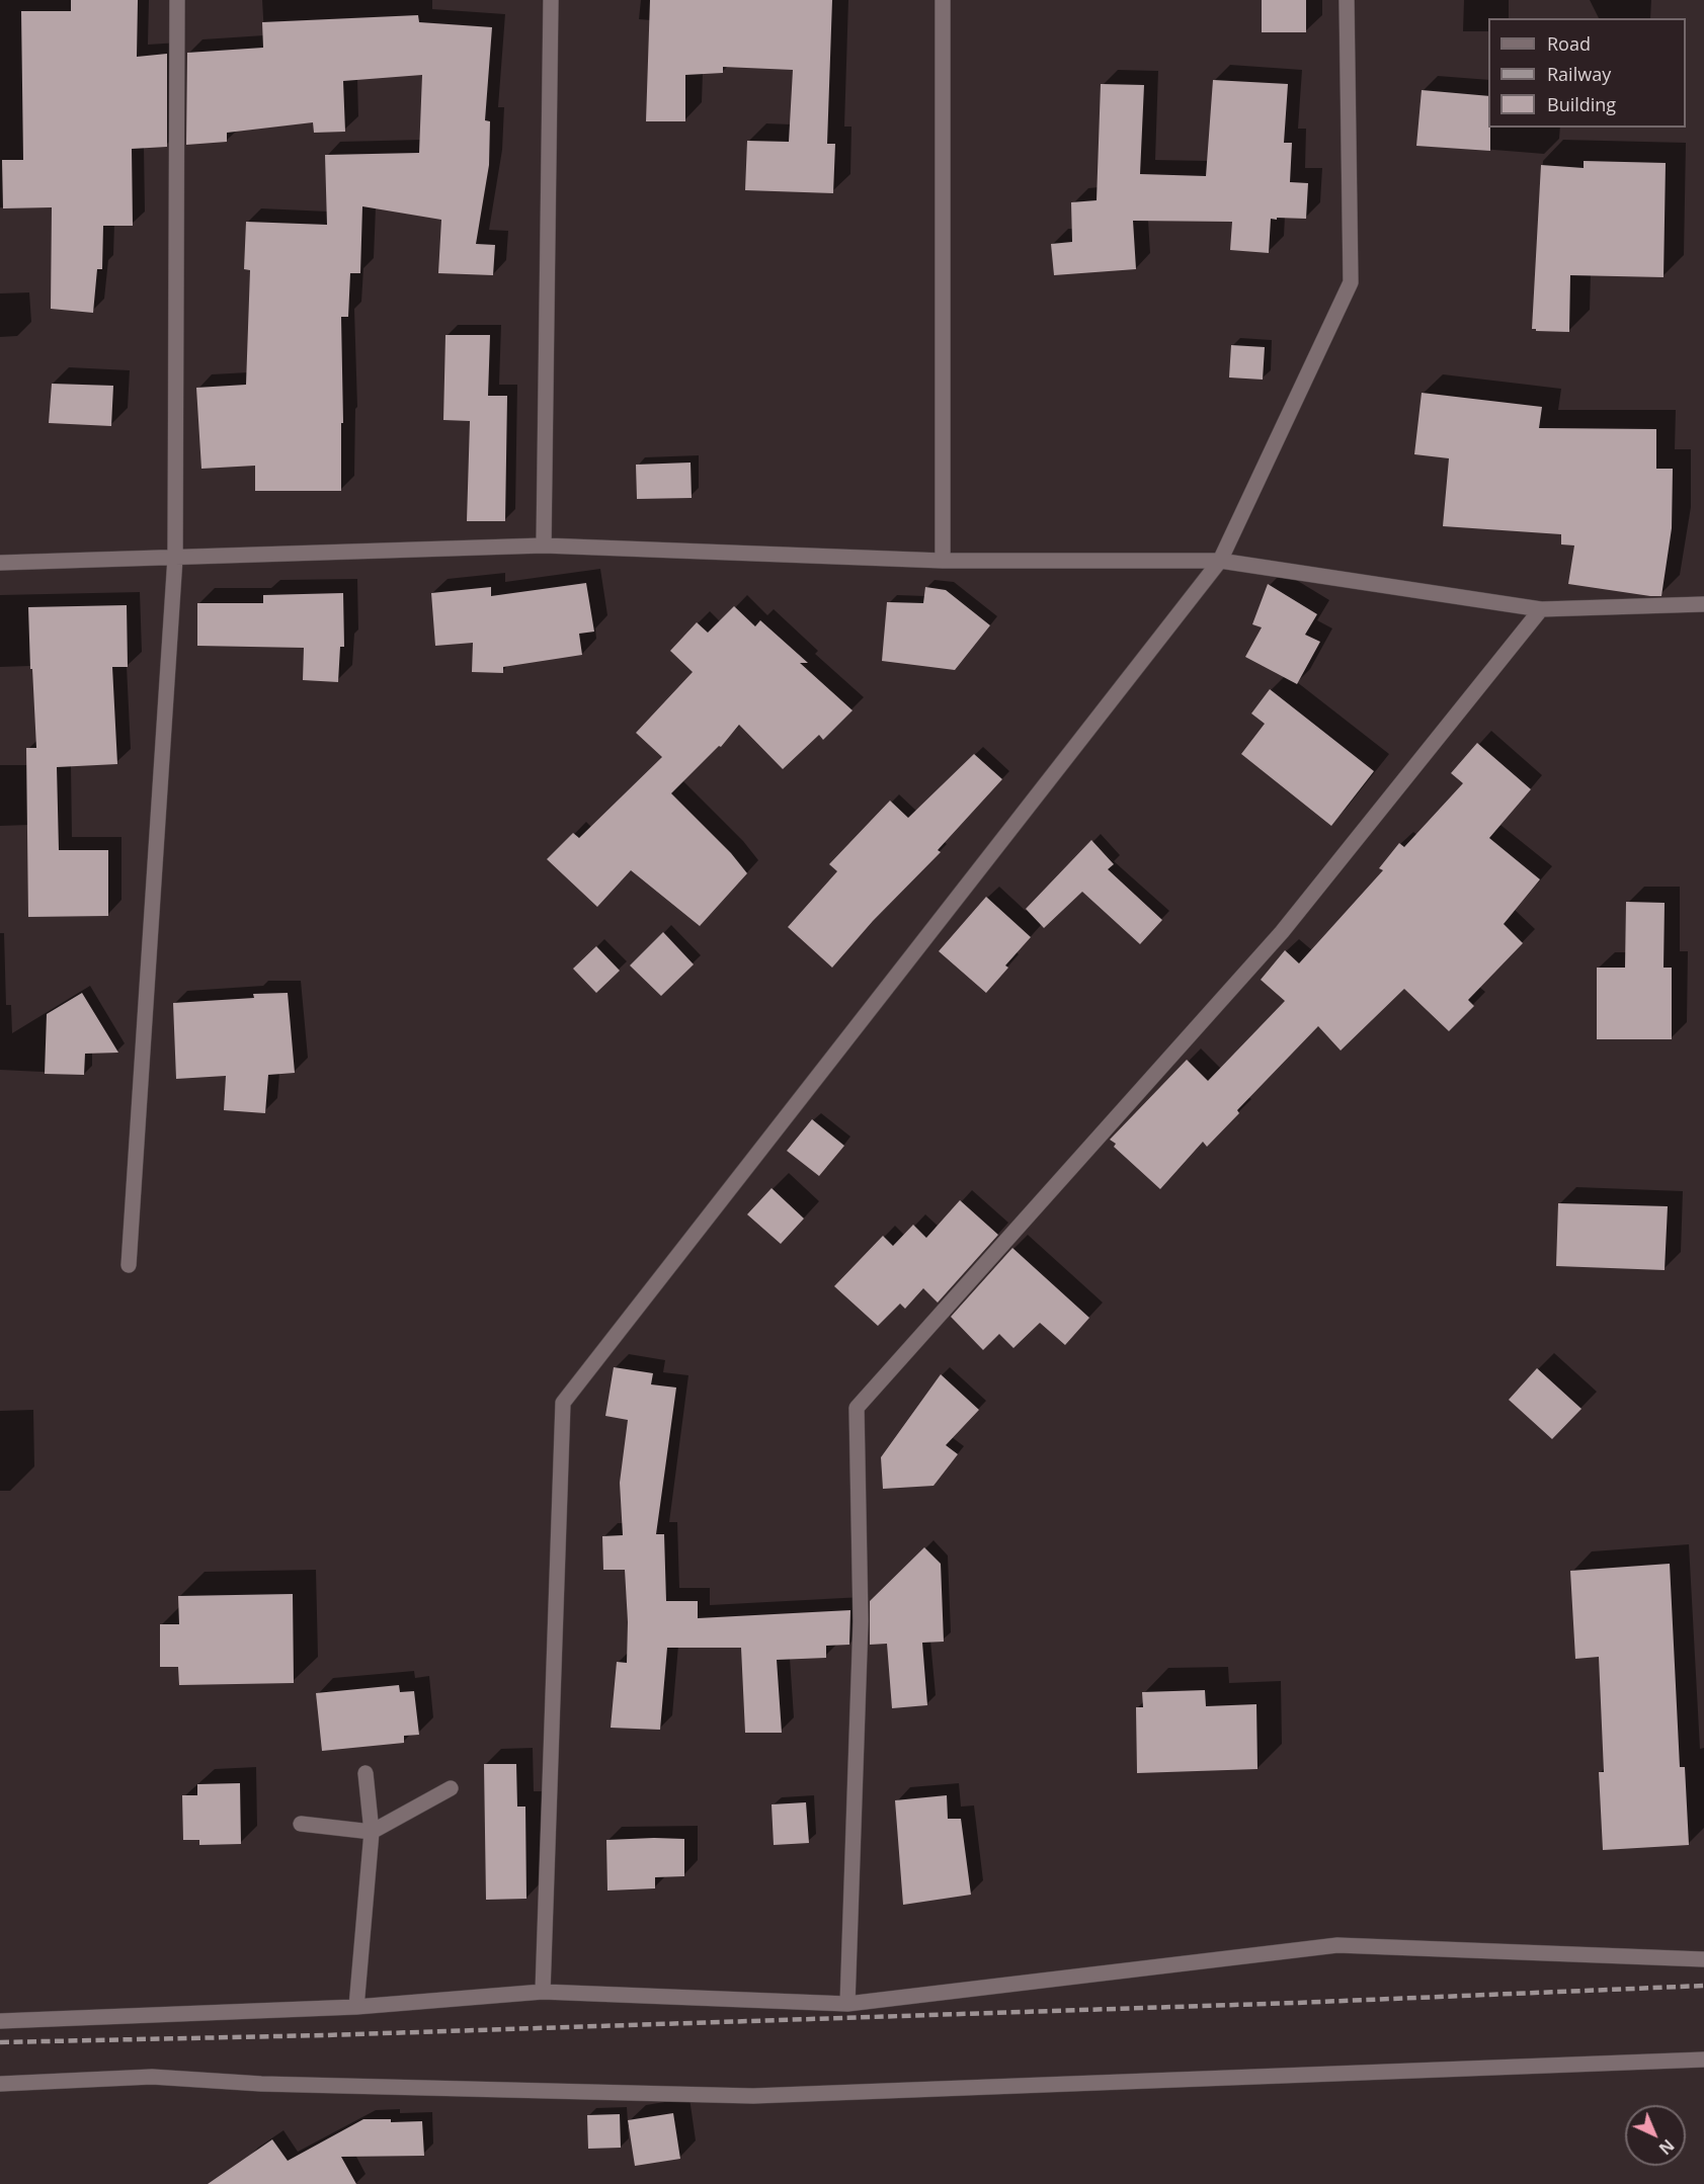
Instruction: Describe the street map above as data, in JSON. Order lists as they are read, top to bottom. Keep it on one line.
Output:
{"legend":["Road","Railway","Building"],"north":"bottom right"}
